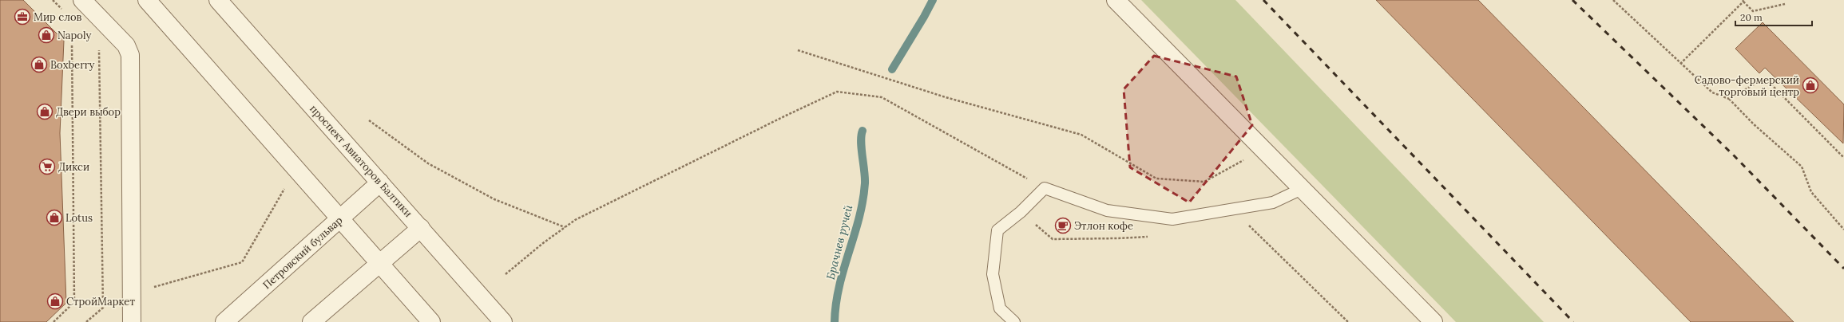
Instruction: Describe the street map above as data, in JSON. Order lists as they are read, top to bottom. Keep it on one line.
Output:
{"streets":{"street":["проспект Авиаторов Балтики","Петровский бульвар"]},"crossings":[["проспект Авиаторов Балтики","Петровский бульвар"]],"water":["Брачнев ручей"],"places":{"office":["Мир слов"],"shop":["Napoly","Boxberry","Садово-фермерский торговый центр","Двери выбор","Lotus","СтройМаркет"],"supermarket":["Дикси"],"cafe":["Этлон кофе"]},"scale_bar":"20 m"}
